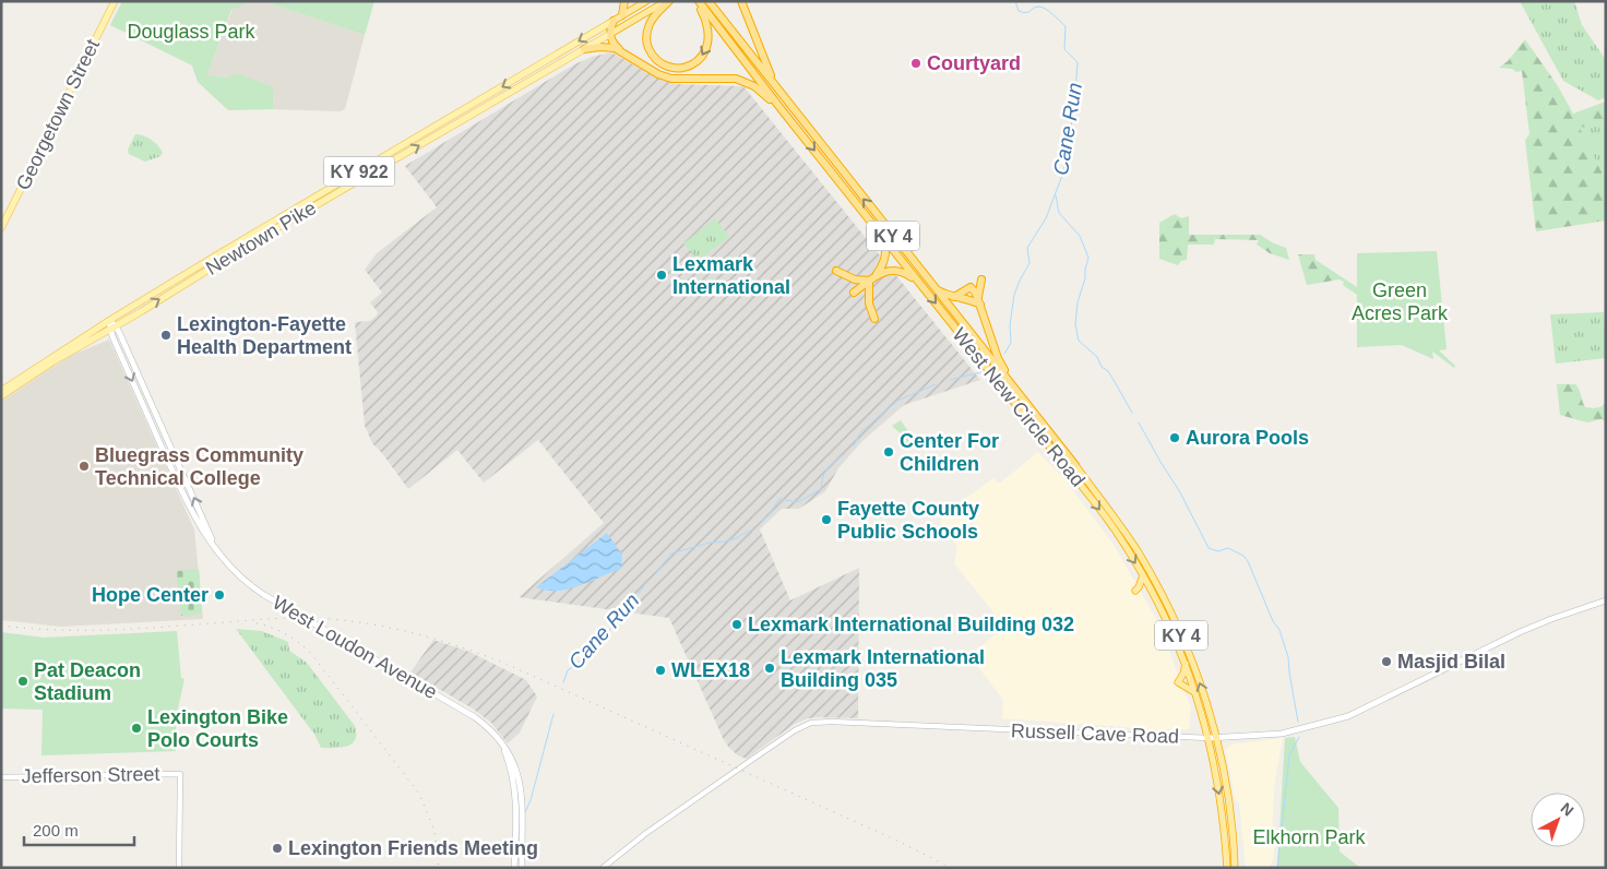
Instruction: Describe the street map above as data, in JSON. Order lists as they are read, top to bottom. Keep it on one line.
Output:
{"streets":{"highway":["KY 922","KY 4","Newtown Pike","West New Circle Road"],"main road":["Georgetown Street","West Loudon Avenue","Russell Cave Road"],"street":["Jefferson Street"]},"crossings":[["Newtown Pike","West Loudon Avenue"],["West New Circle Road","Russell Cave Road"]],"water":["Cane Run"],"parks":["Douglass Park","Green Acres Park","Elkhorn Park"],"places":["Courtyard","Lexmark International","Lexington-Fayette Health Department","Aurora Pools","Center For Children","Bluegrass Community Technical College","Fayette County Public Schools","Hope Center","Lexmark International Building 032","Masjid Bilal","Lexmark International Building 035","WLEX18","Pat Deacon Stadium","Lexington Bike Polo Courts","Lexington Friends Meeting"],"scale_bar":"200 m","north":"top right"}
